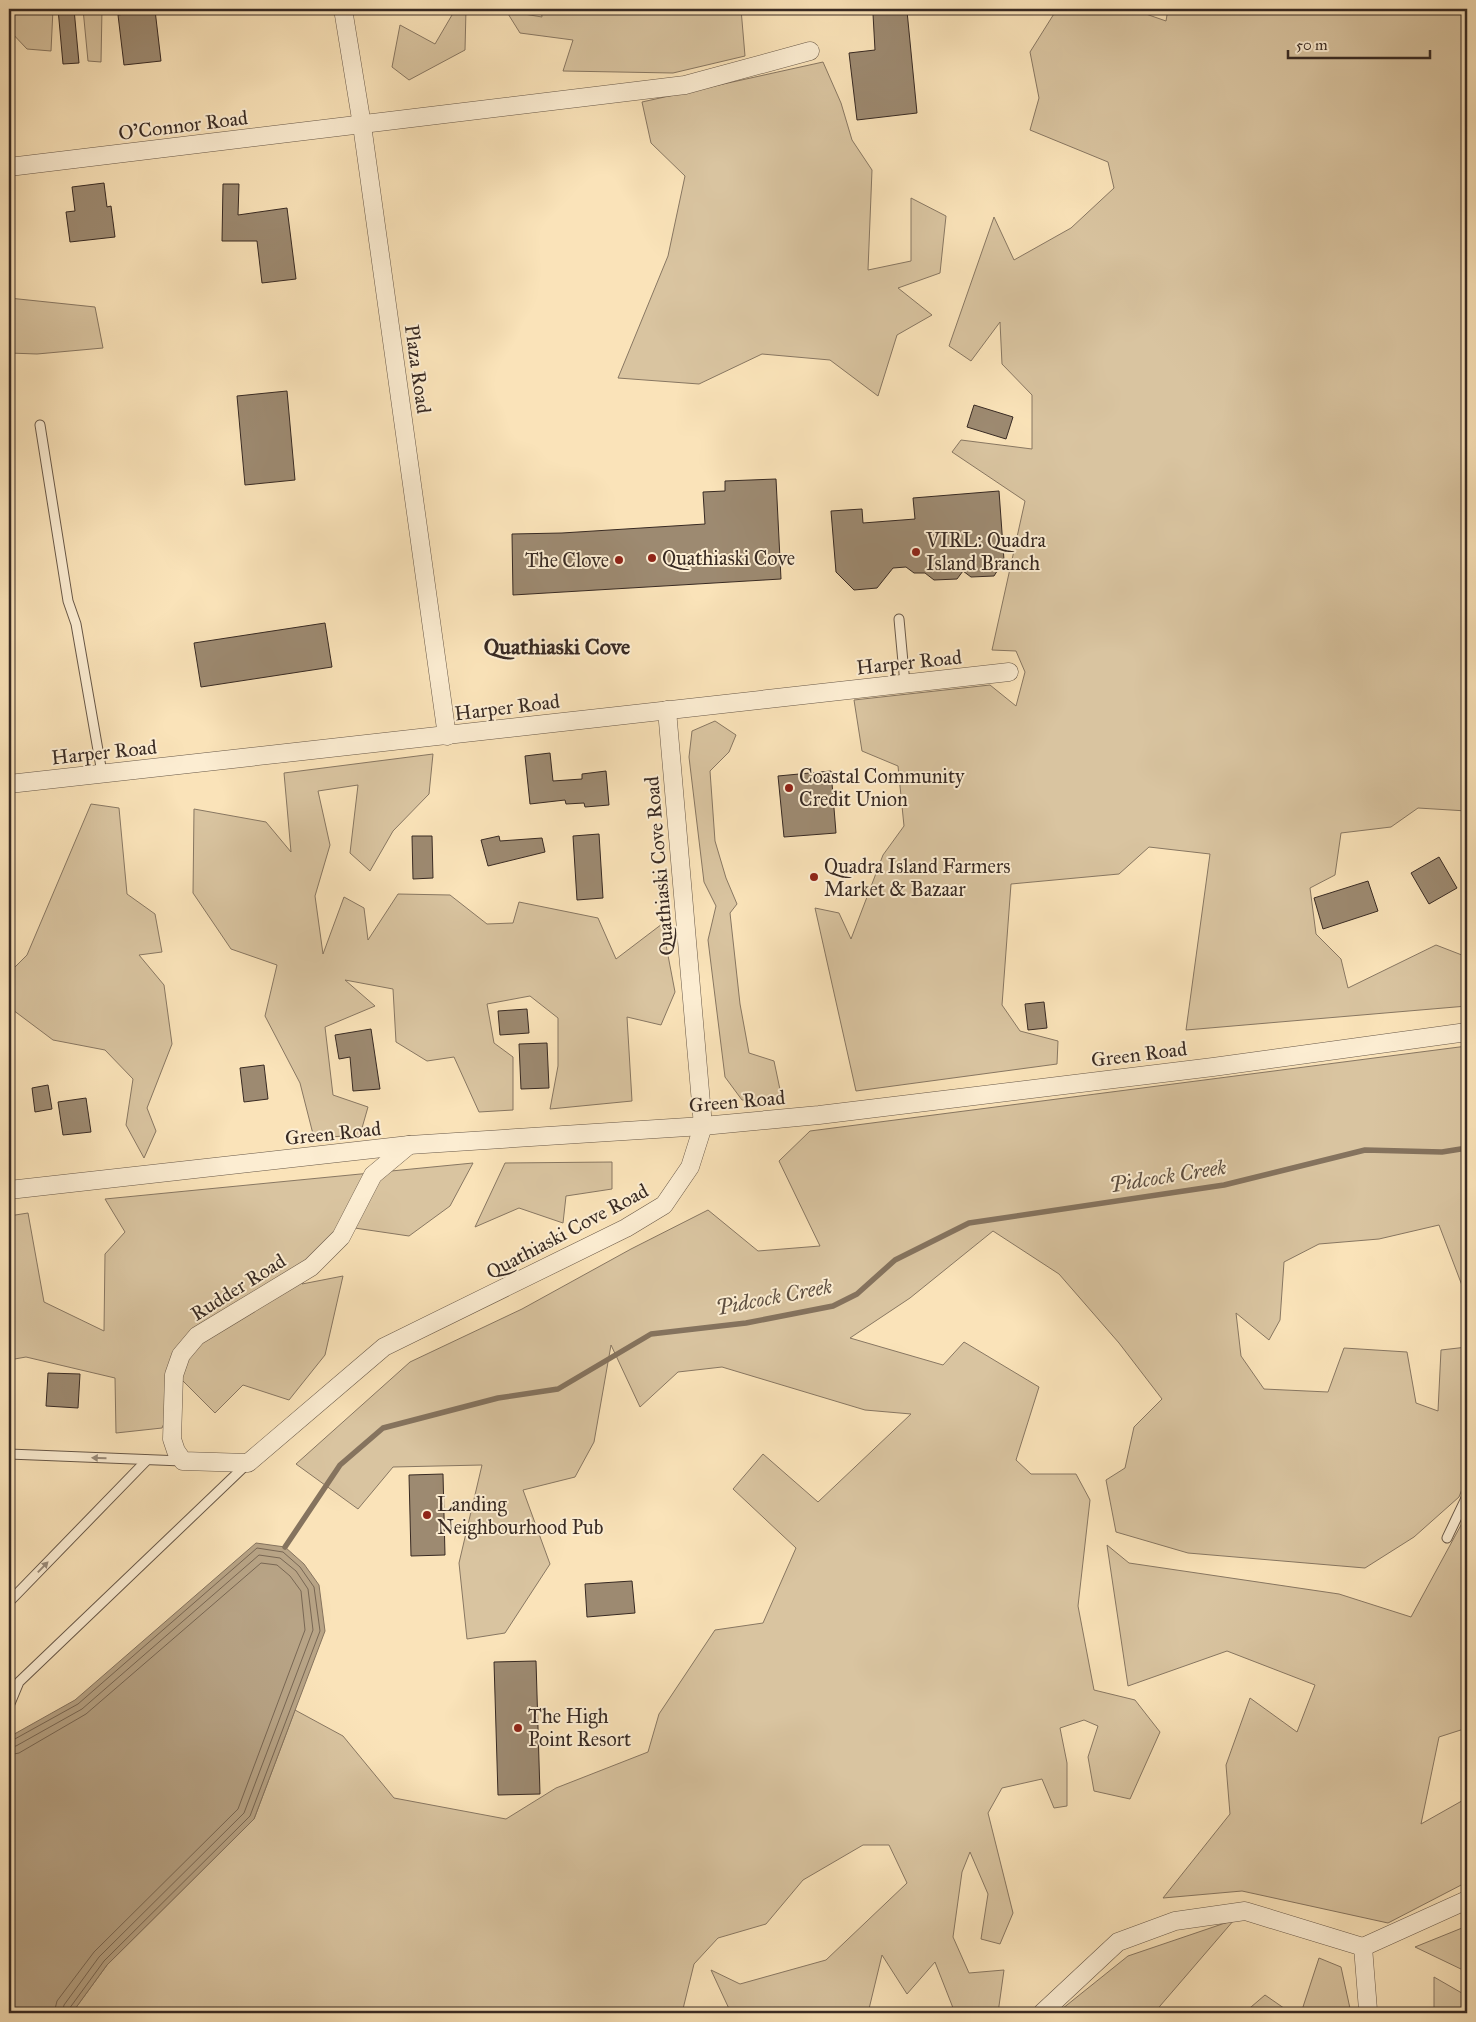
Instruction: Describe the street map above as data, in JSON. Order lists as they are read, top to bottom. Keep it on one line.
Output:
{"streets":{"street":["O'Connor Road","Plaza Road","Harper Road","Quathiaski Cove Road","Green Road","Rudder Road"]},"crossings":[["O'Connor Road","Plaza Road"],["Plaza Road","Harper Road"],["Harper Road","Quathiaski Cove Road"],["Quathiaski Cove Road","Green Road"],["Green Road","Rudder Road"]],"districts":["Quathiaski Cove"],"water":["Pidcock Creek"],"places":["VIRL: Quadra Island Branch","Quathiaski Cove","The Clove","Coastal Community Credit Union","Quadra Island Farmers Market & Bazaar","Landing Neighbourhood Pub","The High Point Resort"],"scale_bar":"50 m"}
